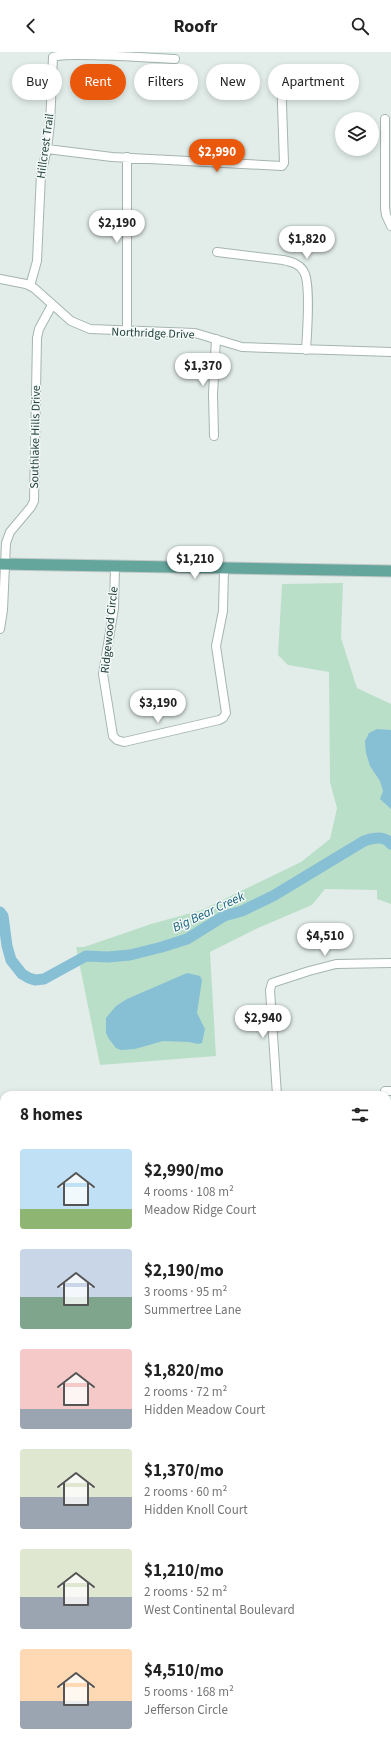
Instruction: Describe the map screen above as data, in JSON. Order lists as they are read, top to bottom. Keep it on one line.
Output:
{"streets":{"street":["Hillcrest Trail","Northridge Drive","Southlake Hills Drive","Ridgewood Circle"]},"crossings":[["Hillcrest Trail","Northridge Drive"],["Northridge Drive","Southlake Hills Drive"]],"water":["Big Bear Creek"],"page":{"header":"Roofr","chip":["Buy","Rent","Filters","New","Apartment"],"price":["$2,990","$2,190","$1,820","$1,370","$1,210","$3,190","$4,510","$2,940"],"heading":"8 homes","list":[{"name":"$2,990/mo","note":"4 rooms · 108 m² · Meadow Ridge Court"},{"name":"$2,190/mo","note":"3 rooms · 95 m² · Summertree Lane"},{"name":"$1,820/mo","note":"2 rooms · 72 m² · Hidden Meadow Court"},{"name":"$1,370/mo","note":"2 rooms · 60 m² · Hidden Knoll Court"},{"name":"$1,210/mo","note":"2 rooms · 52 m² · West Continental Boulevard"},{"name":"$4,510/mo","note":"5 rooms · 168 m² · Jefferson Circle"}]}}
